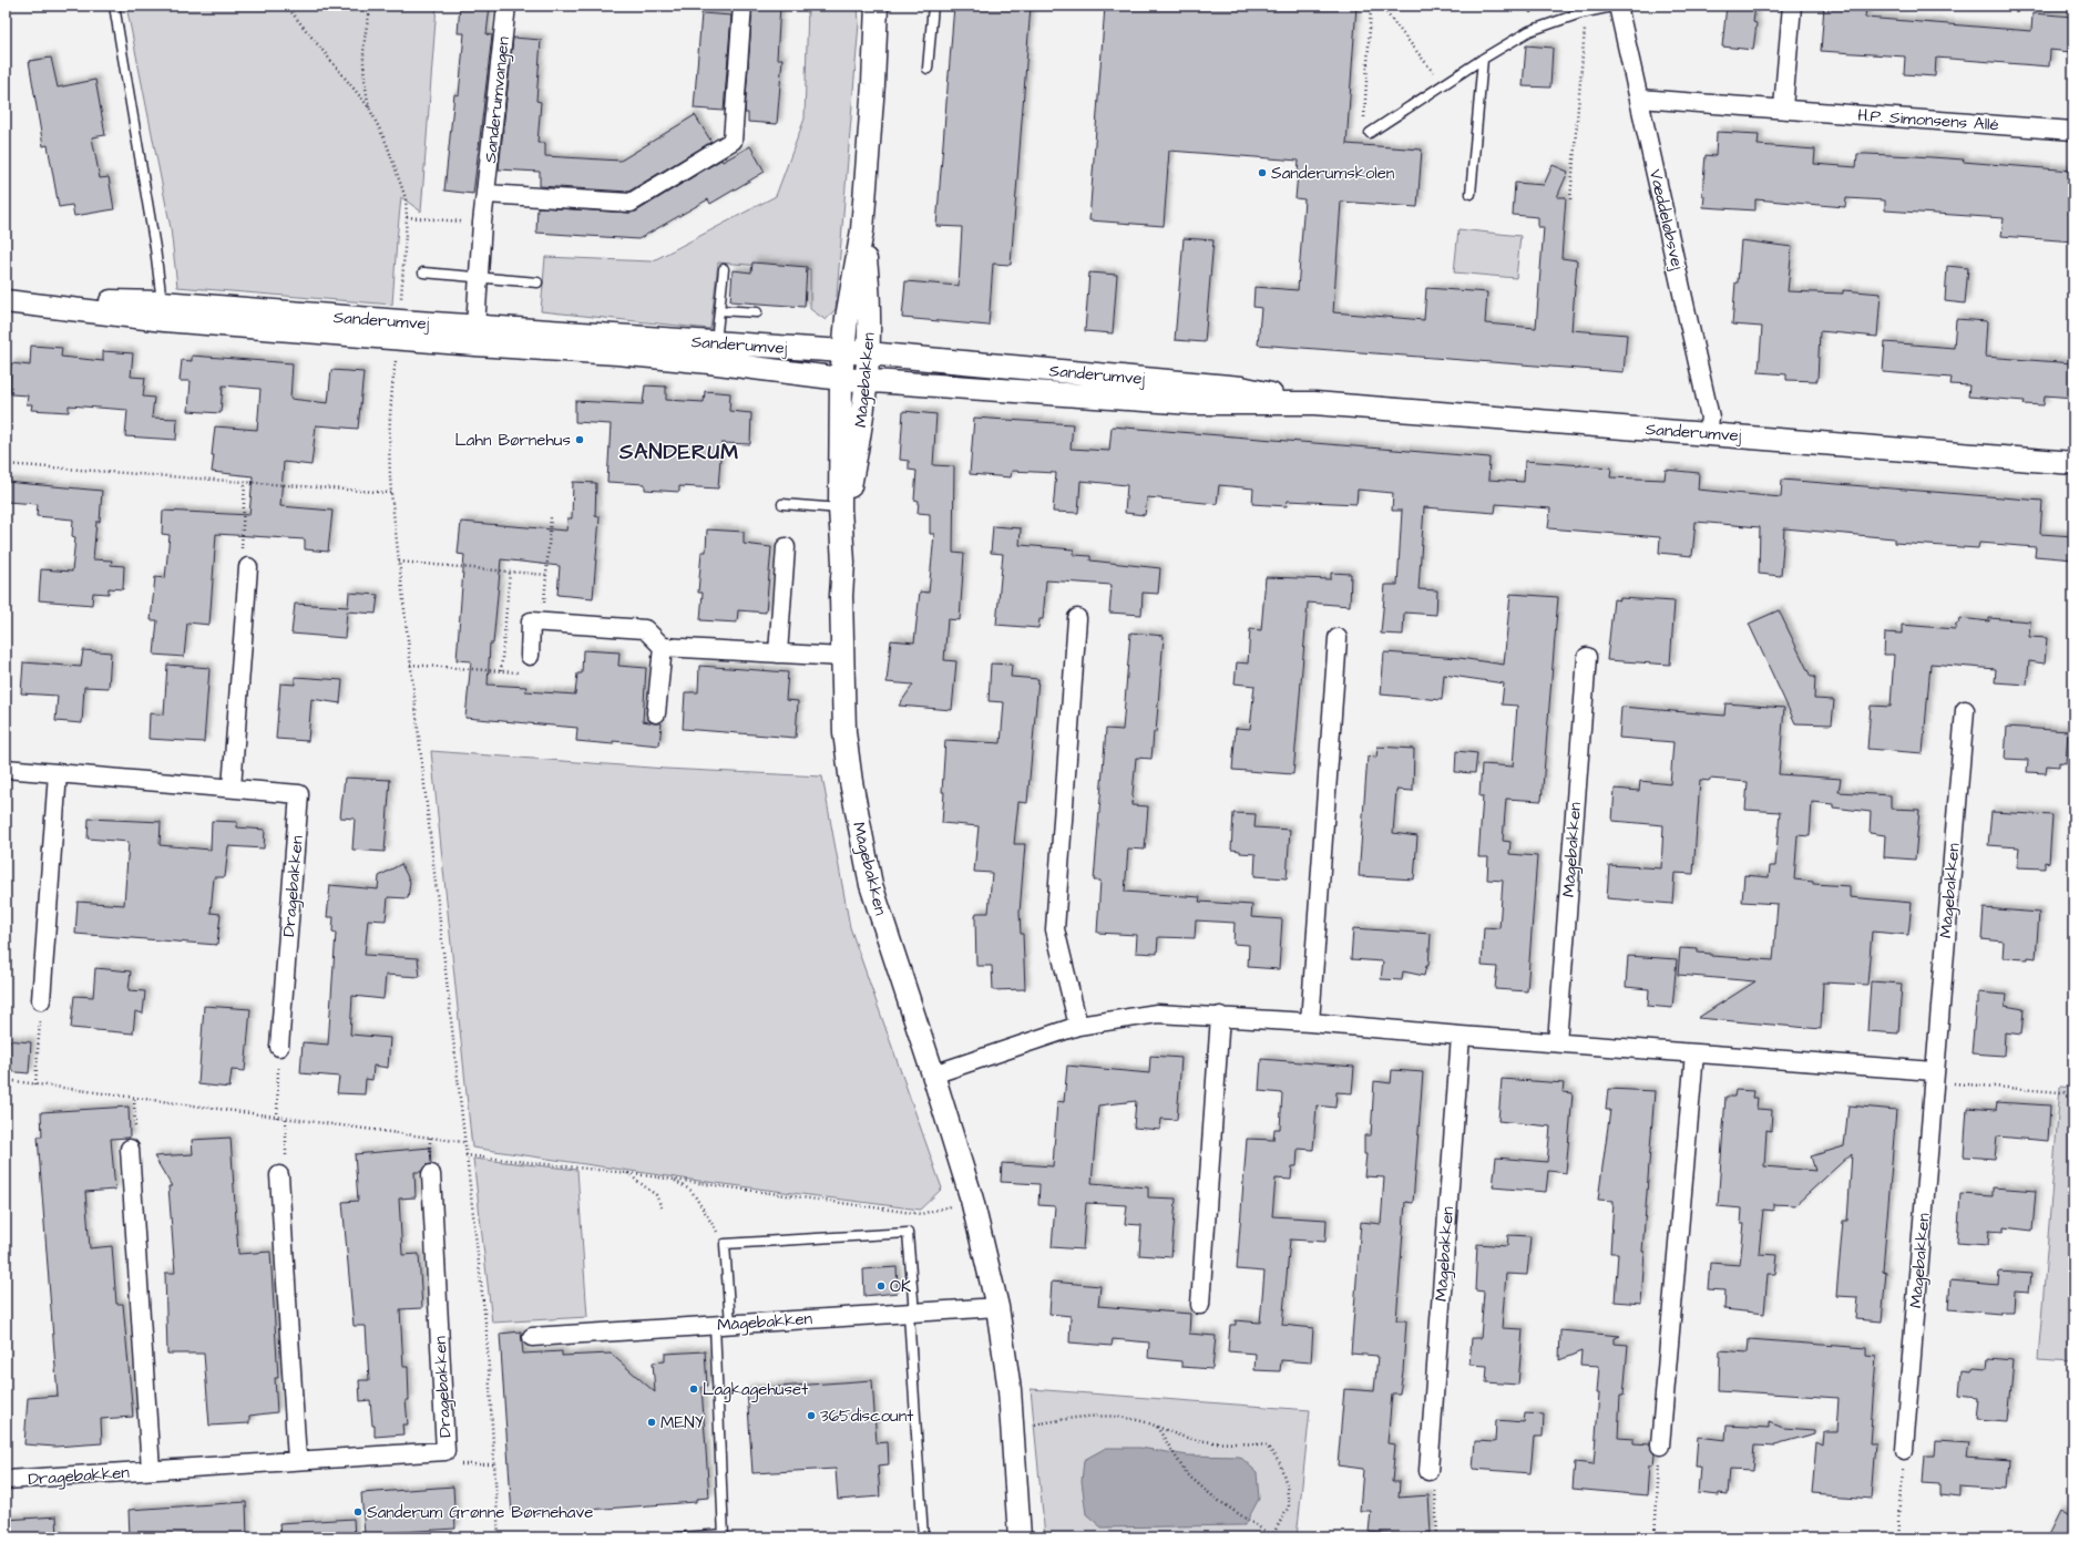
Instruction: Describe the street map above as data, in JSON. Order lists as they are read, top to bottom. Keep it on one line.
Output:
{"streets":{"street":["Sanderumvangen","H.P. Simonsens Allé","Væddeløbsvej","Sanderumvej","Mågebakken","Dragebakken"]},"crossings":[["Sanderumvangen","Sanderumvej"],["H.P. Simonsens Allé","Væddeløbsvej"],["Væddeløbsvej","Sanderumvej"],["Sanderumvej","Mågebakken"]],"districts":["SANDERUM"],"places":["Sanderumskolen","Lahn Børnehus","OK","Lagkagehuset","365discount","MENY","Sanderum Grønne Børnehave"]}
